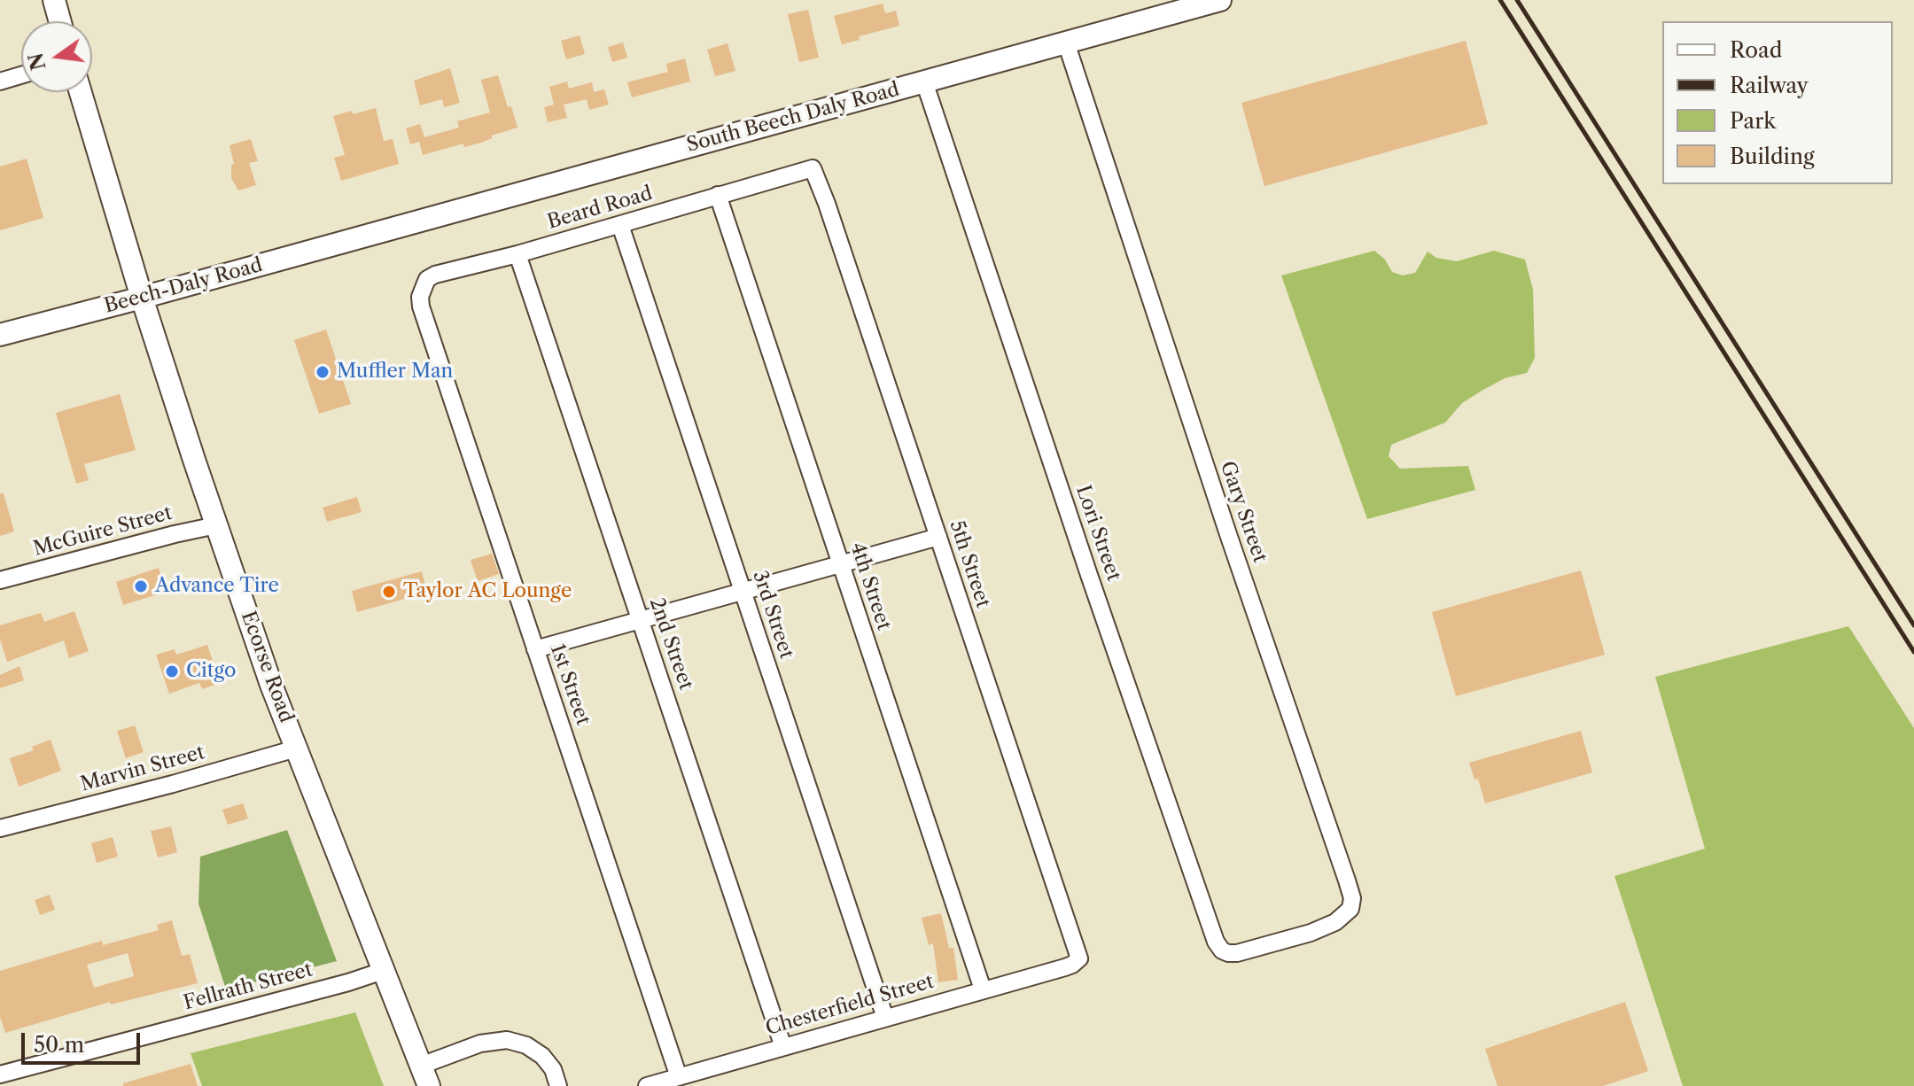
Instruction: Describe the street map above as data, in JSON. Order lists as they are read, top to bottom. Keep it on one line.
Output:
{"streets":{"street":["South Beech Daly Road","Beard Road","Beech-Daly Road","Gary Street","McGuire Street","Lori Street","5th Street","4th Street","3rd Street","2nd Street","Ecorse Road","1st Street","Marvin Street","Fellrath Street","Chesterfield Street"]},"crossings":[["South Beech Daly Road","Beech-Daly Road"],["South Beech Daly Road","Gary Street"],["South Beech Daly Road","Lori Street"],["Beard Road","5th Street"],["Beard Road","4th Street"],["Beard Road","3rd Street"],["Beard Road","2nd Street"],["Beard Road","1st Street"],["Beech-Daly Road","Ecorse Road"],["Gary Street","Lori Street"],["McGuire Street","Ecorse Road"],["5th Street","Chesterfield Street"],["4th Street","Chesterfield Street"],["3rd Street","Chesterfield Street"],["2nd Street","Chesterfield Street"],["Ecorse Road","Marvin Street"],["Ecorse Road","Fellrath Street"],["1st Street","Chesterfield Street"]],"places":["Muffler Man","Advance Tire","Taylor AC Lounge","Citgo"],"legend":["Road","Railway","Park","Building"],"scale_bar":"50 m","north":"left"}
